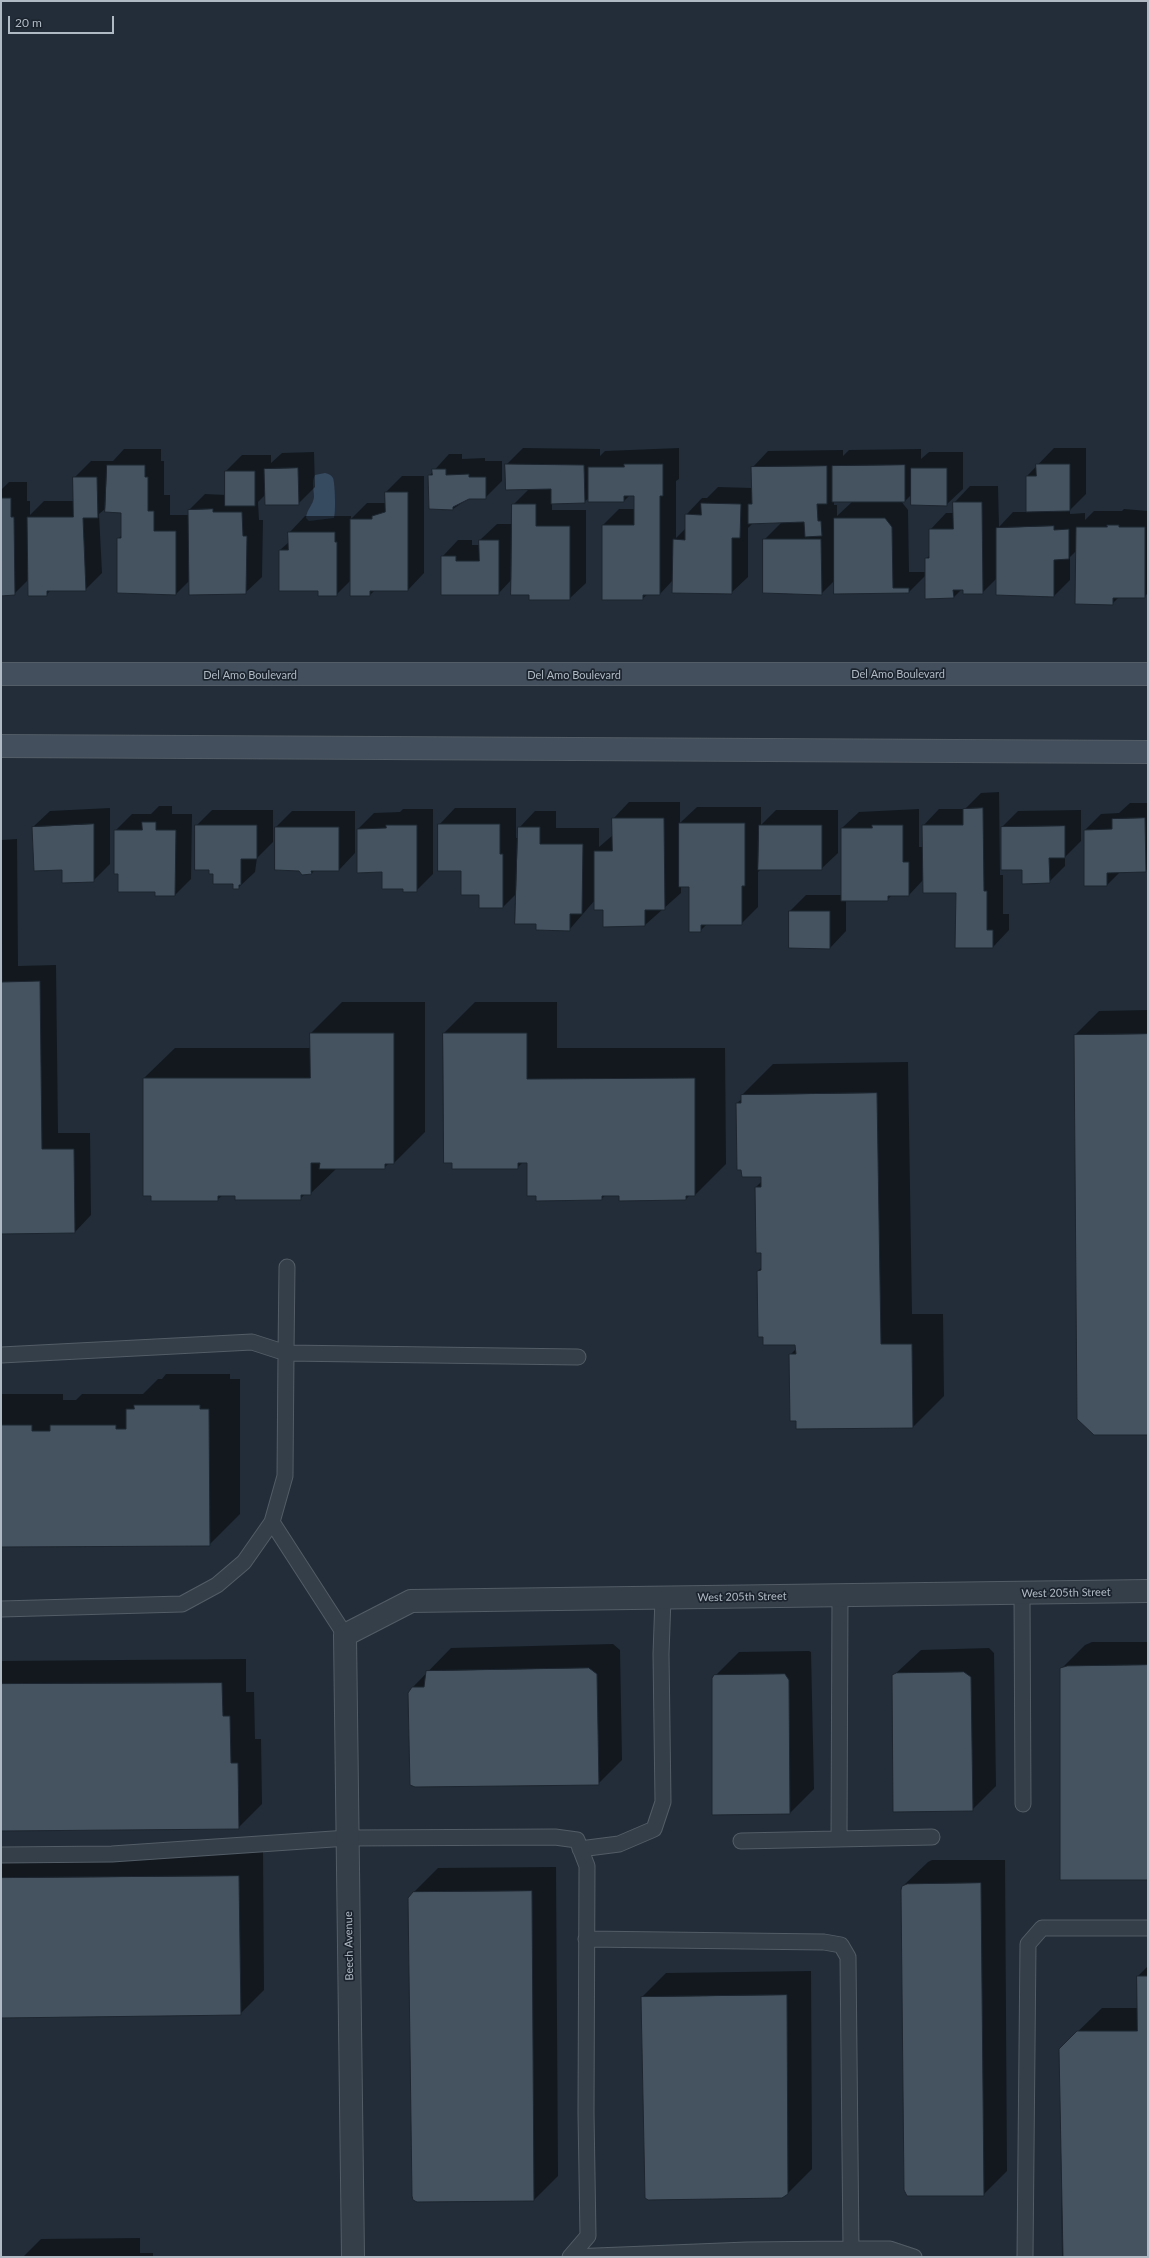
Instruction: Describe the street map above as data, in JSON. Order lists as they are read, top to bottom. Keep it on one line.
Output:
{"streets":{"main road":["Del Amo Boulevard"],"street":["West 205th Street","Beech Avenue"]},"crossings":[["West 205th Street","Beech Avenue"]],"scale_bar":"20 m"}
